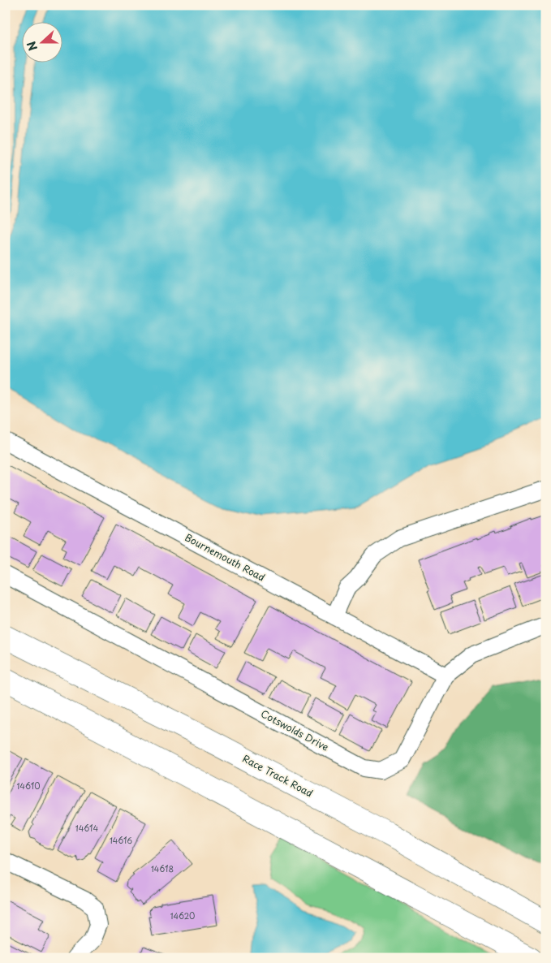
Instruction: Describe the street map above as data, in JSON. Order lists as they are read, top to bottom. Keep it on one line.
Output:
{"streets":{"main road":["Race Track Road"],"street":["Bournemouth Road","Cotswolds Drive"]},"crossings":[["Bournemouth Road","Cotswolds Drive"]],"house_numbers":["14610","14614","14616","14618","14620"],"north":"left"}
